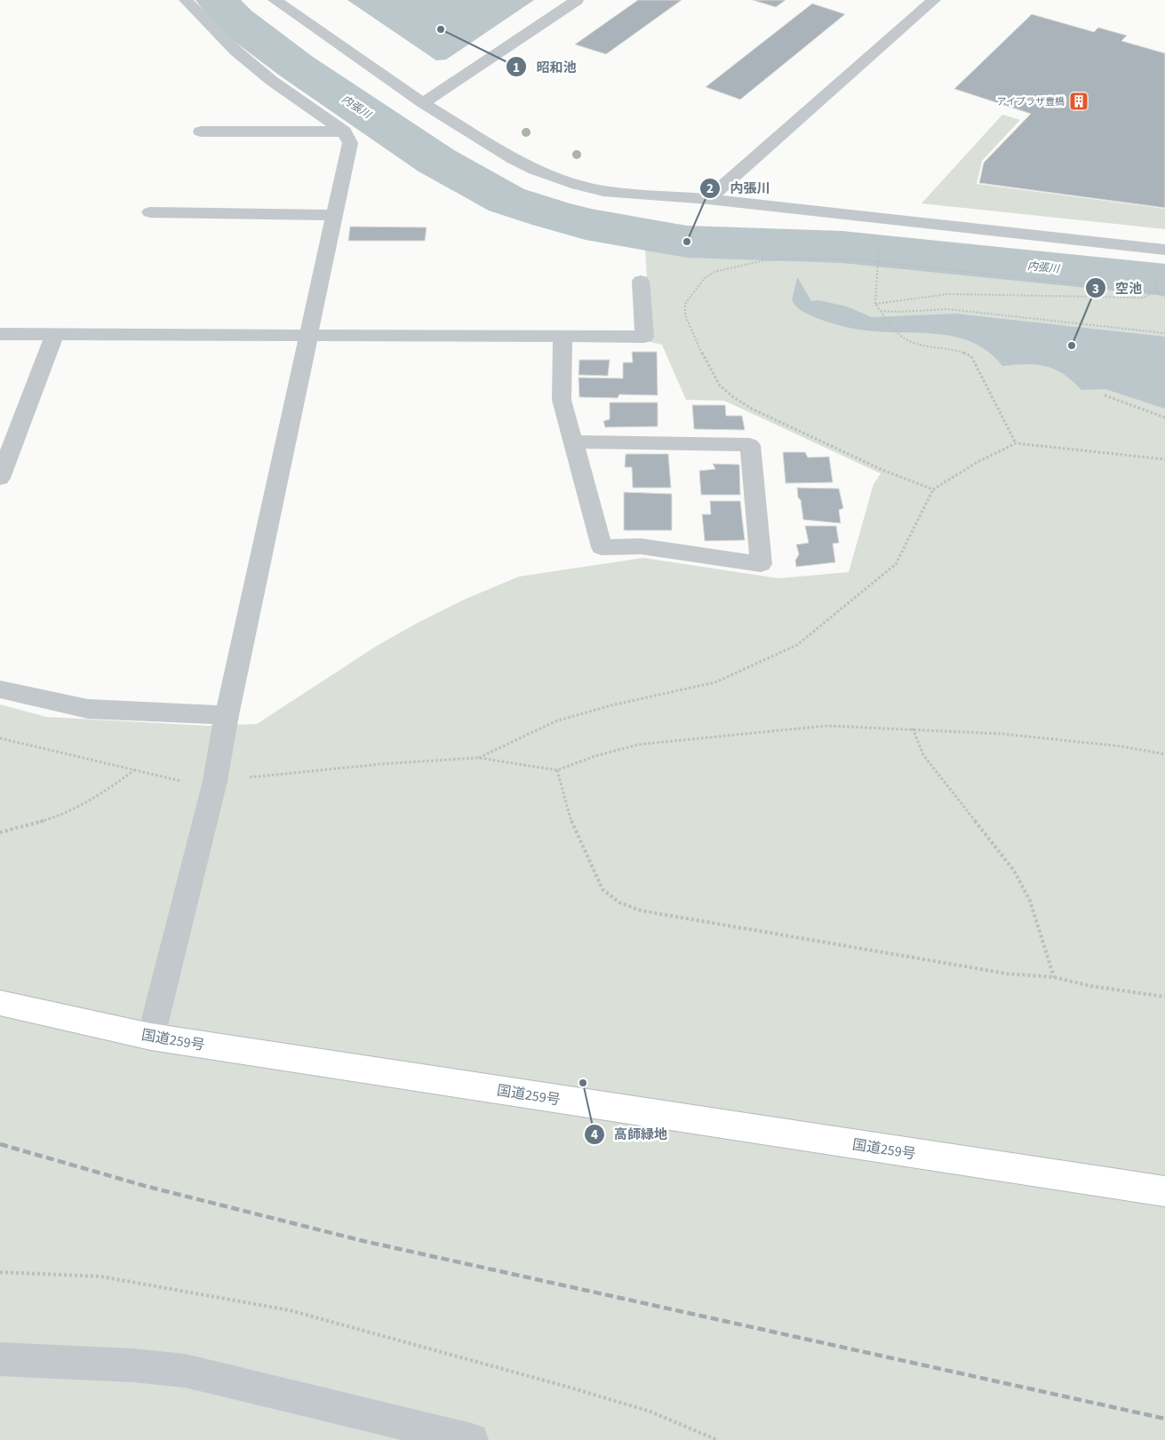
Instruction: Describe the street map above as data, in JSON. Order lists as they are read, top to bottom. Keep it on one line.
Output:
{"streets":{"highway":["国道259号"]},"water":["内張川"],"places":{"other":["昭和池","内張川","空池","高師緑地"],"building":["アイプラザ豊橋"]}}
